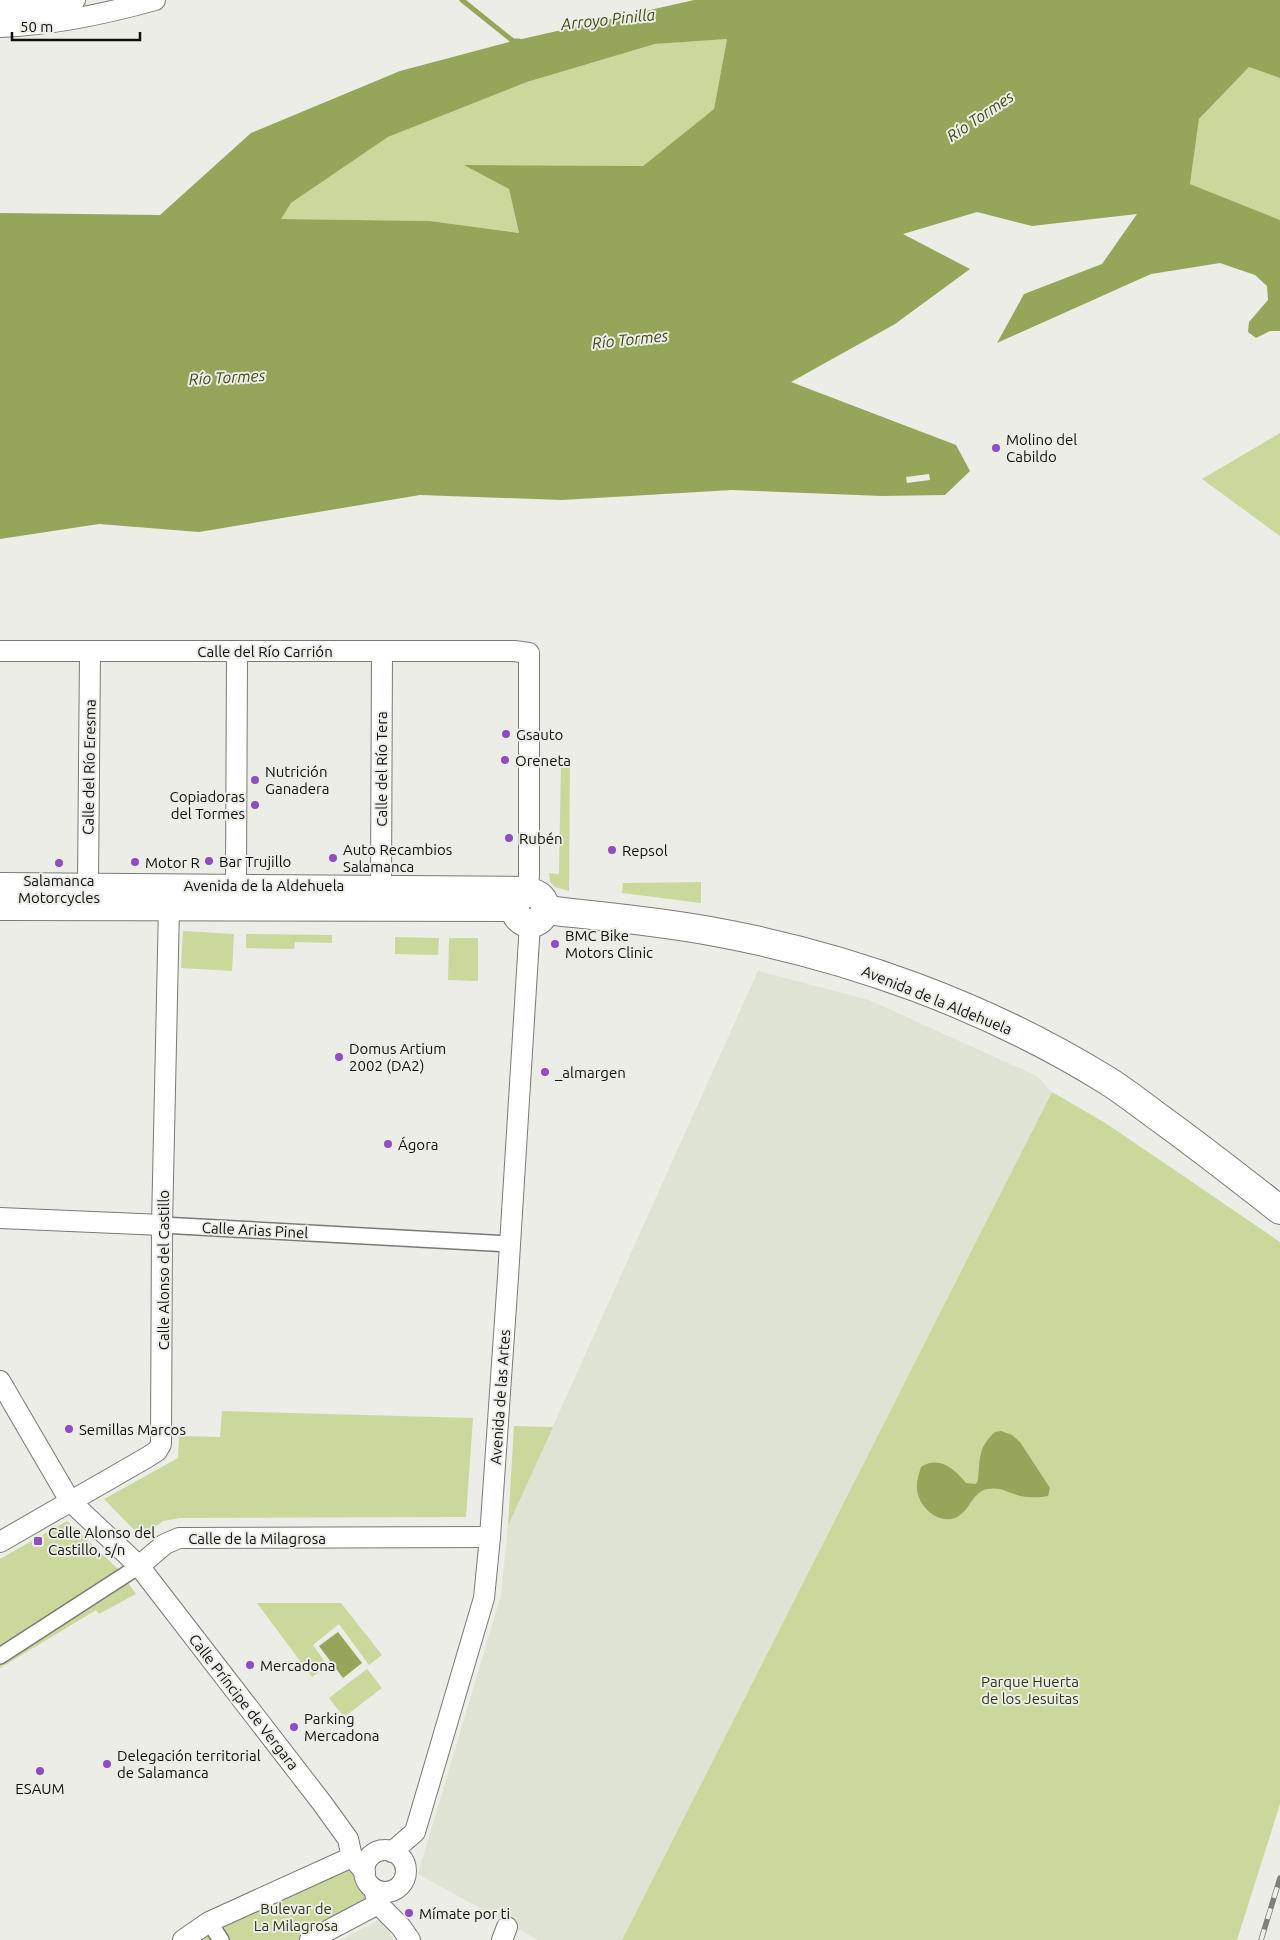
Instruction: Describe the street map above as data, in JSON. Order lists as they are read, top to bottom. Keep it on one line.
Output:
{"streets":{"main road":["Avenida de la Aldehuela"],"street":["Calle del Río Carrión","Calle del Río Eresma","Calle del Río Tera","Calle Arias Pinel","Calle Alonso del Castillo","Avenida de las Artes","Calle de la Milagrosa","Calle Príncipe de Vergara"]},"crossings":[["Calle del Río Carrión","Calle del Río Eresma"],["Calle del Río Carrión","Calle del Río Tera"],["Calle del Río Carrión","Avenida de las Artes"],["Calle del Río Eresma","Avenida de la Aldehuela"],["Calle del Río Tera","Avenida de la Aldehuela"],["Avenida de la Aldehuela","Calle Alonso del Castillo"],["Avenida de la Aldehuela","Avenida de las Artes"],["Calle Arias Pinel","Calle Alonso del Castillo"],["Calle Arias Pinel","Avenida de las Artes"],["Calle Alonso del Castillo","Calle Príncipe de Vergara"],["Avenida de las Artes","Calle de la Milagrosa"],["Avenida de las Artes","Calle Príncipe de Vergara"],["Calle de la Milagrosa","Calle Príncipe de Vergara"]],"water":["Arroyo Pinilla","Río Tormes"],"parks":["Parque Huerta de los Jesuitas","Bulevar de La Milagrosa"],"places":{"other":["Molino del Cabildo","Gsauto","Oreneta","Nutrición Ganadera","Copiadoras del Tormes","Rubén","Repsol","Auto Recambios Salamanca","Bar Trujillo","Motor R","Salamanca Motorcycles","BMC Bike Motors Clinic","Domus Artium 2002 (DA2)","_almargen","Ágora","Semillas Marcos","Mercadona","Parking Mercadona","Delegación territorial de Salamanca","ESAUM","Mímate por ti"],"transit":["Calle Alonso del Castillo, s/n"]},"scale_bar":"50 m"}
